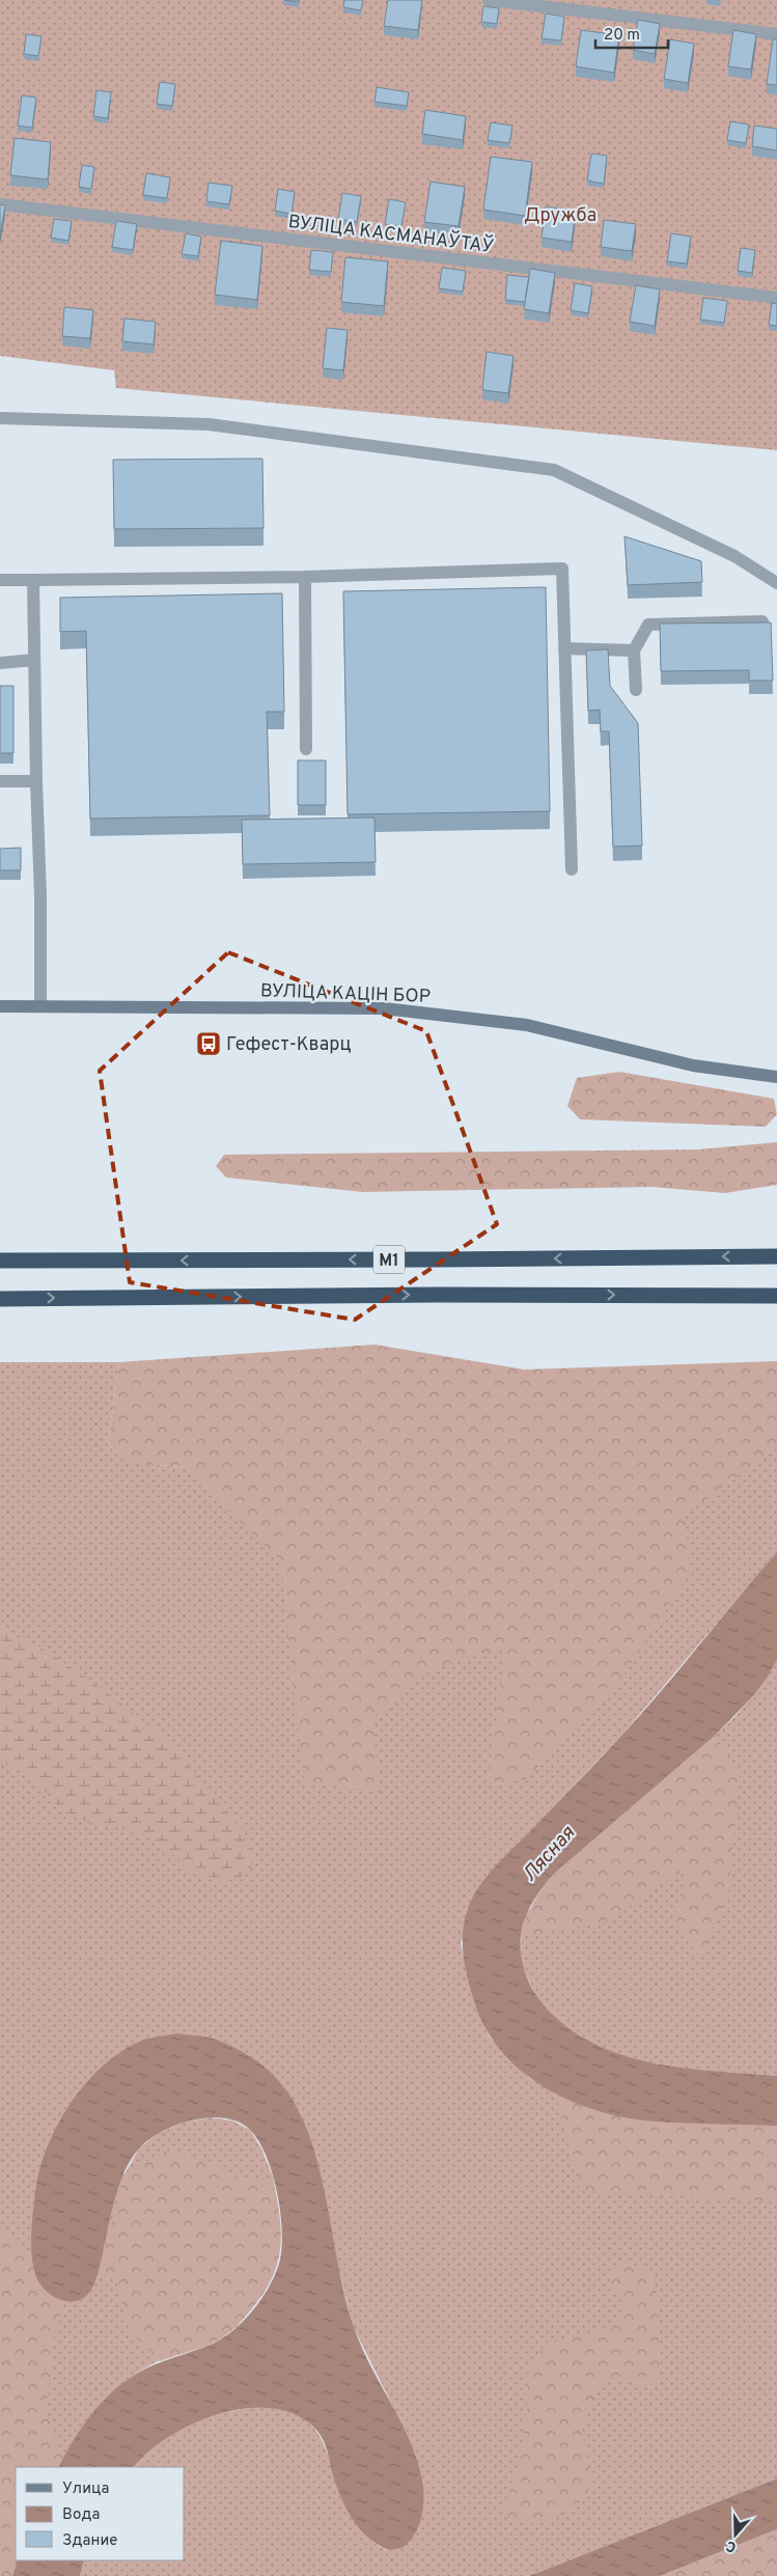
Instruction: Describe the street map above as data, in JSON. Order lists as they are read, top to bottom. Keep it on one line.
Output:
{"streets":{"highway":["М1"],"main road":["ВУЛІЦА КАЦІН БОР"],"lane":["ВУЛІЦА КАСМАНАЎТАЎ"]},"water":["Лясная"],"parks":["Дружба"],"places":{"bus stop":["Гефест-Кварц"]},"legend":["Улица","Вода","Здание"],"scale_bar":"20 m","north":"bottom"}
